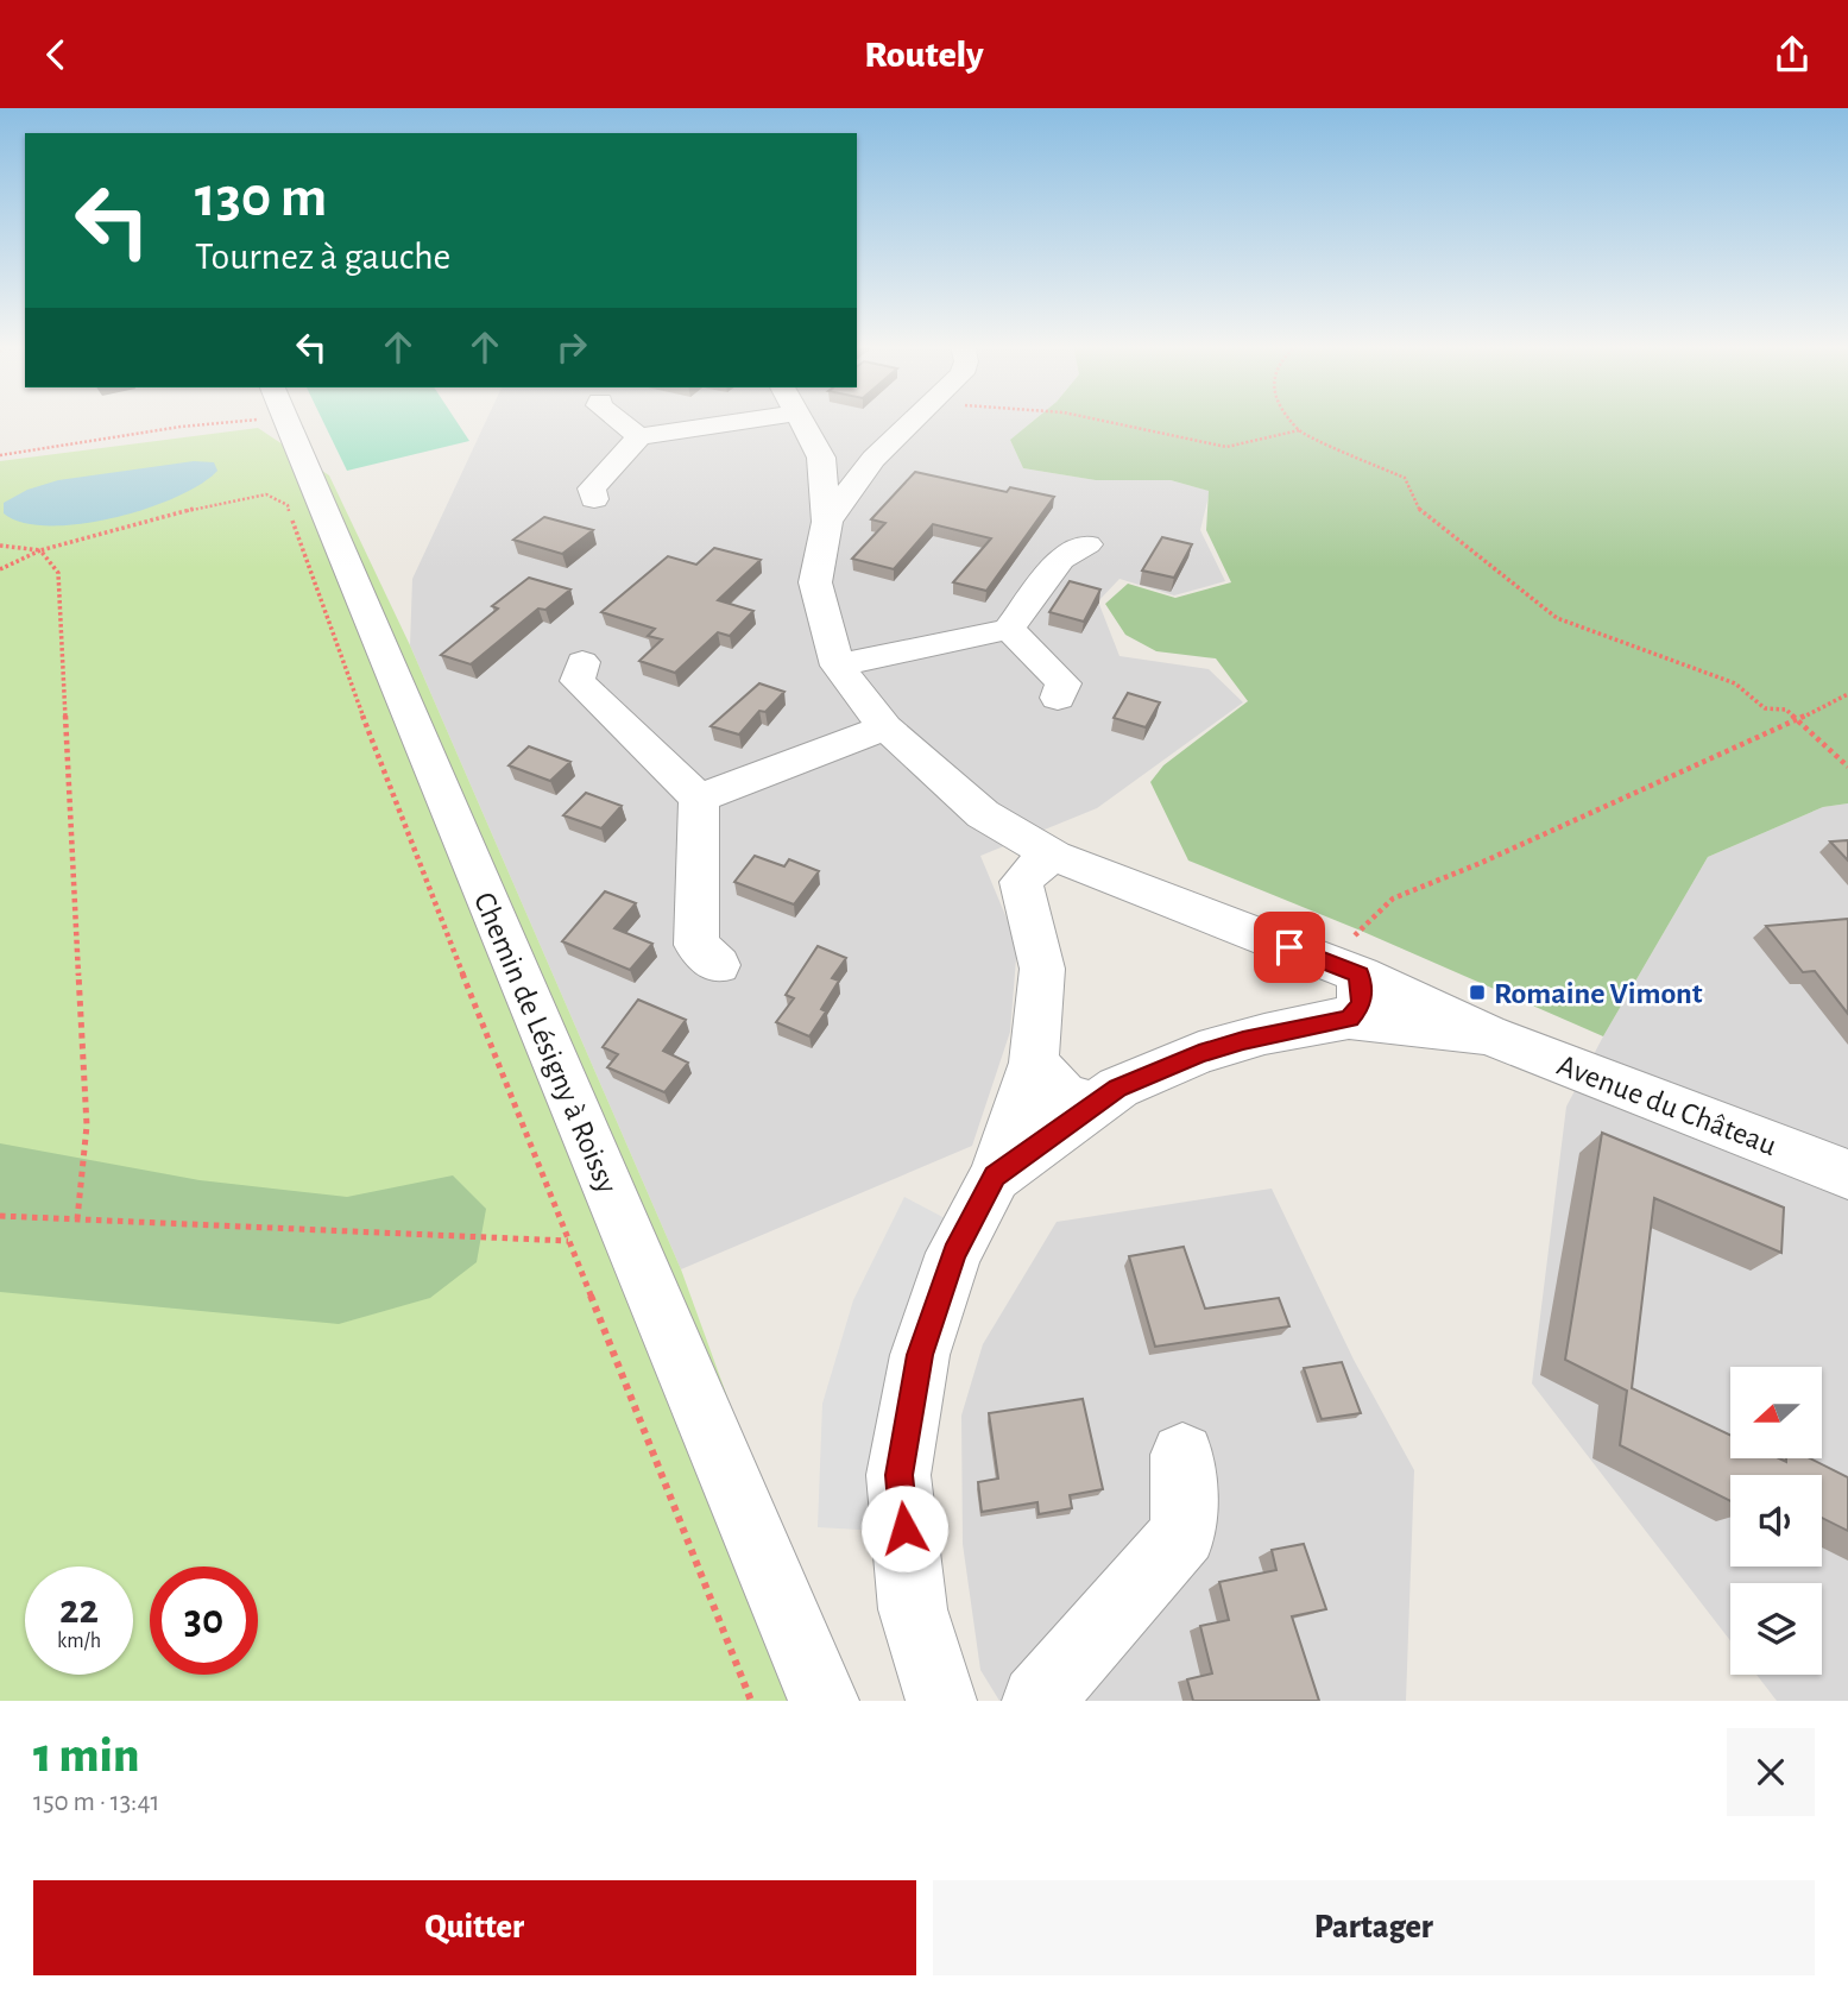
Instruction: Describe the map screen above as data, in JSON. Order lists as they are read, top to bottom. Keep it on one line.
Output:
{"streets":{"street":["Chemin de Lésigny à Roissy","Avenue du Château"]},"places":{"transit":["Romaine Vimont"]},"north":"left","page":{"header":"Routely","turn":["130 m","Tournez à gauche"],"speed":"22 km/h","limit":"30","heading":["1 min","150 m · 13:41"],"buttons":["Quitter","Partager"]}}
